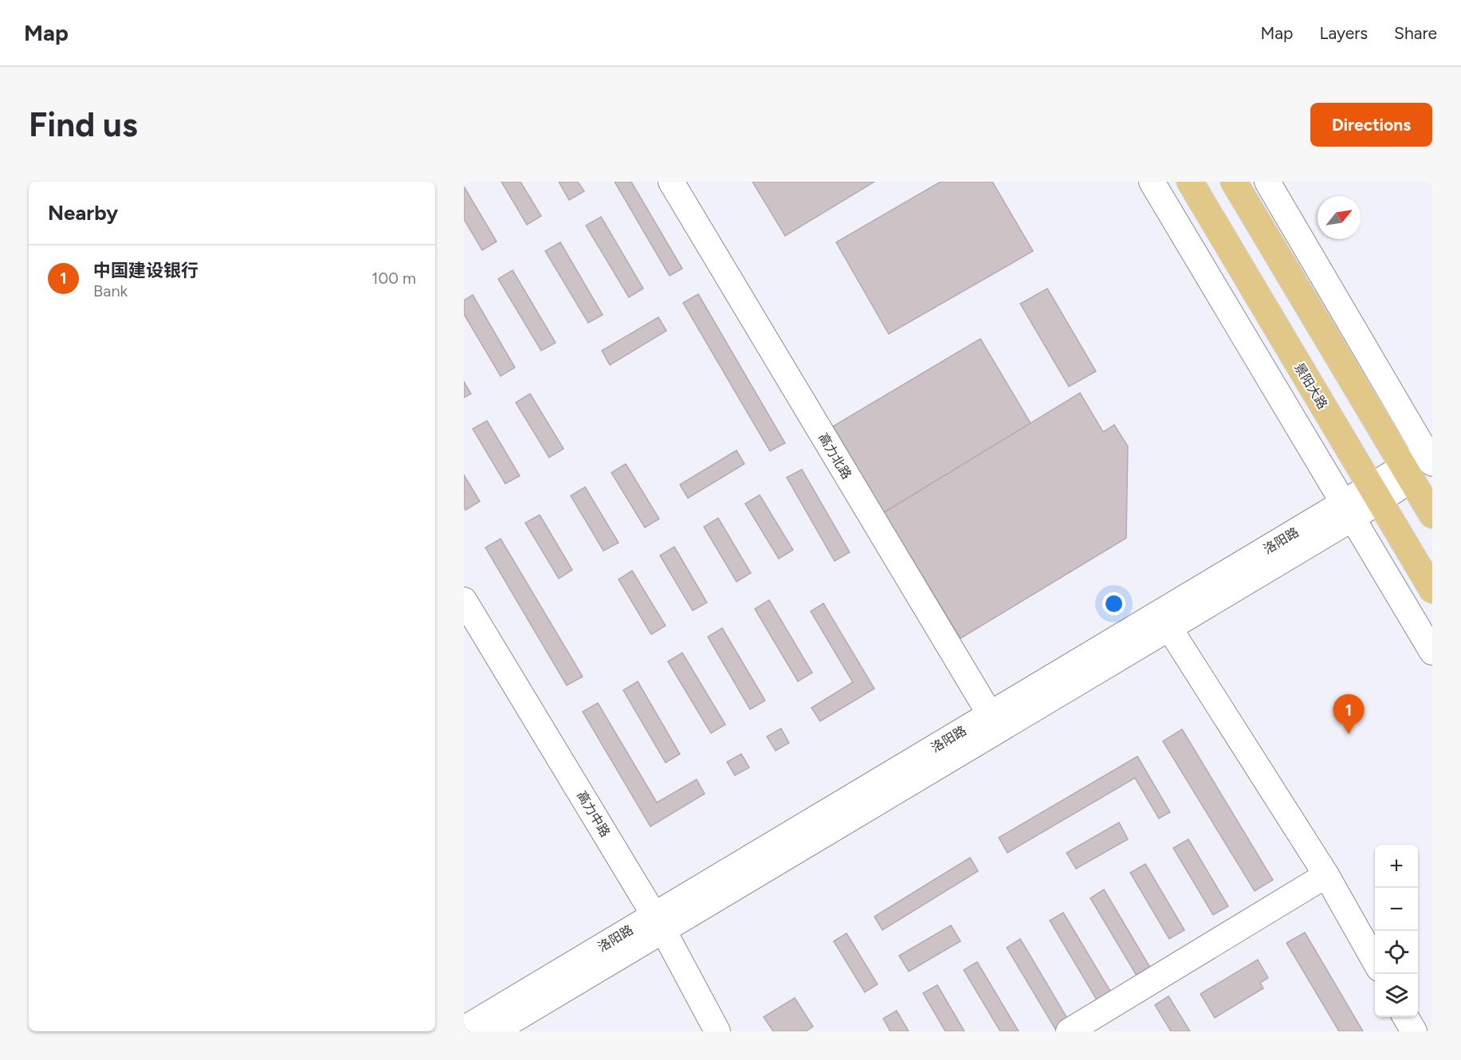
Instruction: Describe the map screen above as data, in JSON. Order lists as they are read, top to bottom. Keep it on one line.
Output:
{"streets":{"main road":["景阳大路"],"street":["高力北路","洛阳路","高力中路"]},"crossings":[["景阳大路","洛阳路"],["高力北路","洛阳路"],["洛阳路","高力中路"]],"north":"top right","page":{"header":"Map","nav":["Map","Layers","Share"],"buttons":"Directions","title":"Find us","heading":"Nearby","list":[{"mark":"1","name":"中国建设银行","note":"Bank","value":"100 m"}],"pins":"1","map_buttons":["+","−"]}}
